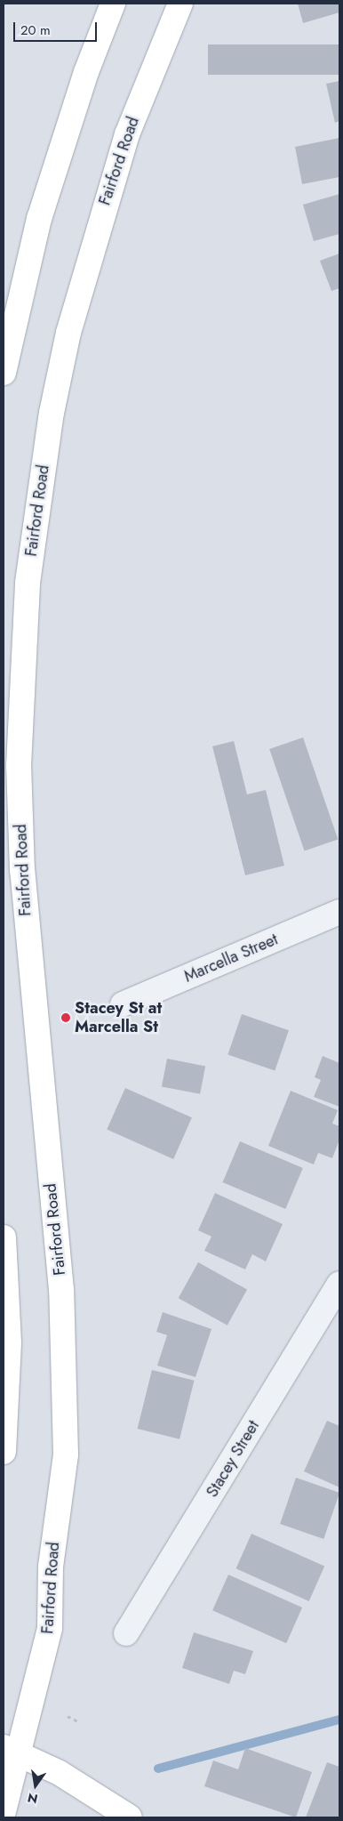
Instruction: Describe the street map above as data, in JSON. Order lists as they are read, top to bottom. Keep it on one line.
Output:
{"streets":{"main road":["Fairford Road"],"street":["Marcella Street","Stacey Street"]},"places":["Stacey St at Marcella St"],"scale_bar":"20 m","north":"bottom"}
